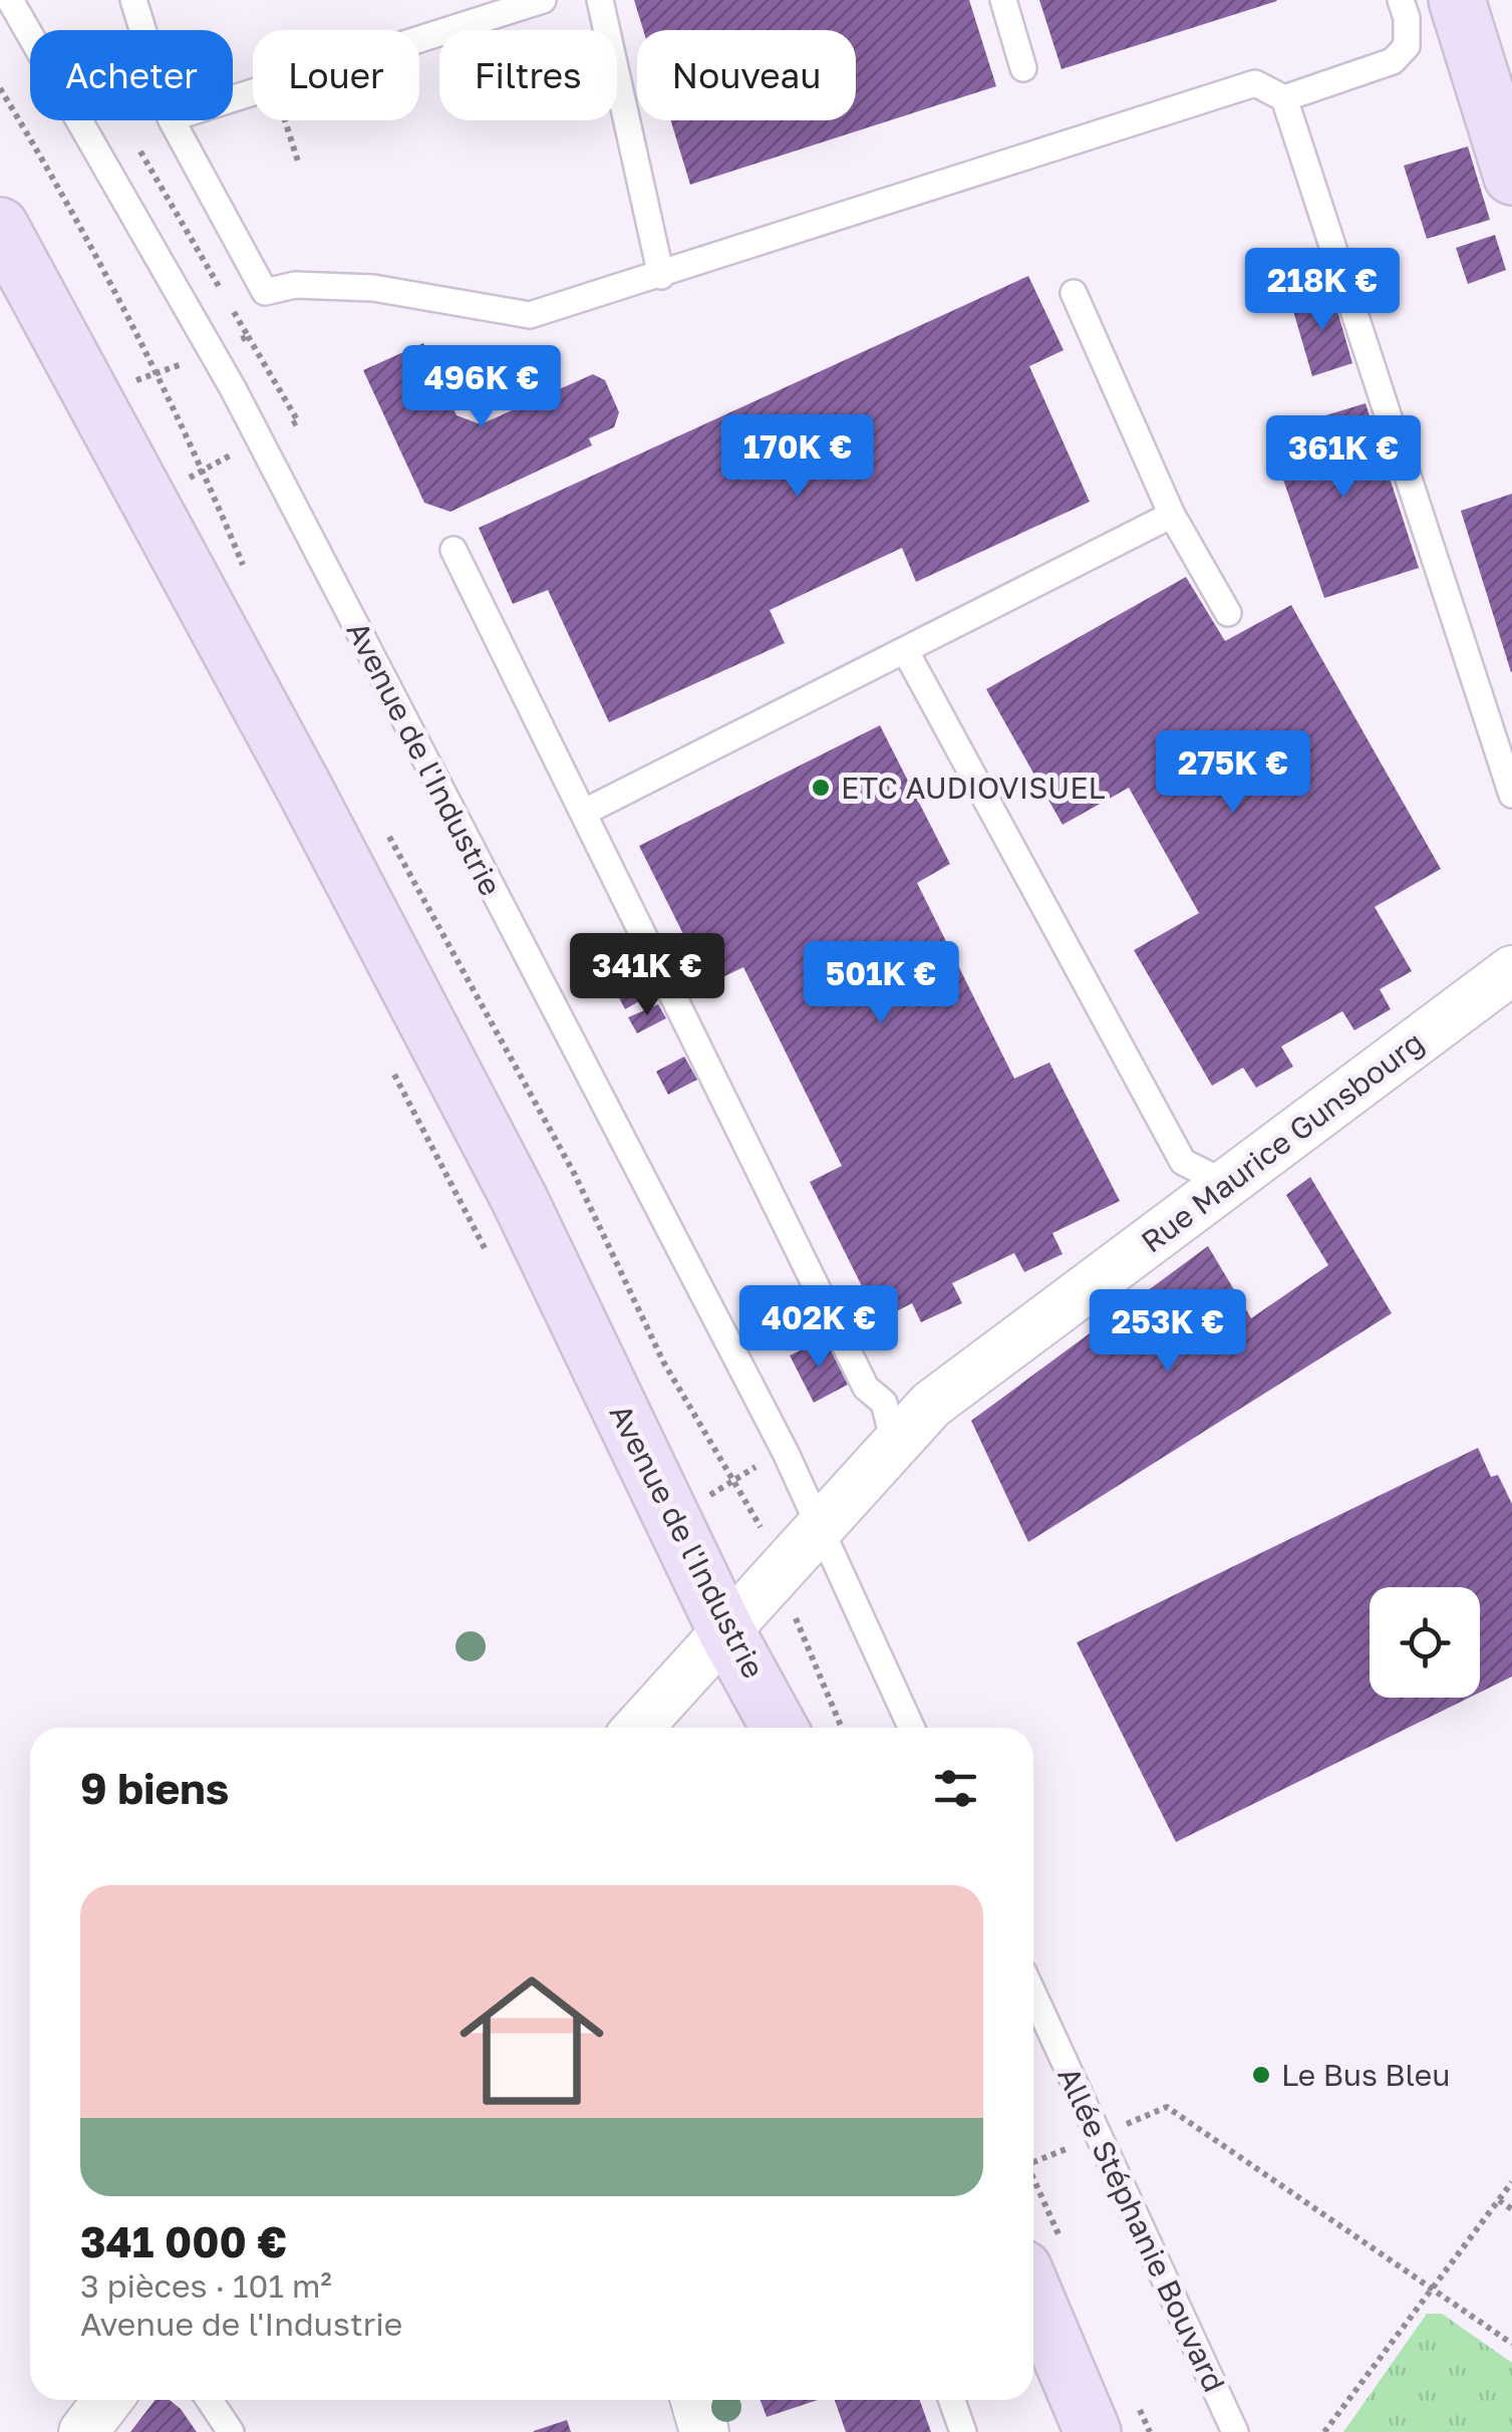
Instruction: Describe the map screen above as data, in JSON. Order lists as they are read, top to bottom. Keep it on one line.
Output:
{"streets":{"main road":["Avenue de l'Industrie"],"street":["Rue Maurice Gunsbourg"],"lane":["Allée Stéphanie Bouvard"]},"crossings":[["Avenue de l'Industrie","Rue Maurice Gunsbourg"]],"places":["ETC AUDIOVISUEL","Le Bus Bleu"],"page":{"chip":["Acheter","Louer","Filtres","Nouveau"],"price":["218K €","496K €","170K €","361K €","275K €","341K €","501K €","402K €","253K €"],"heading":"9 biens","list":[{"name":"341 000 €","note":"3 pièces · 101 m² · Avenue de l'Industrie"}]}}
